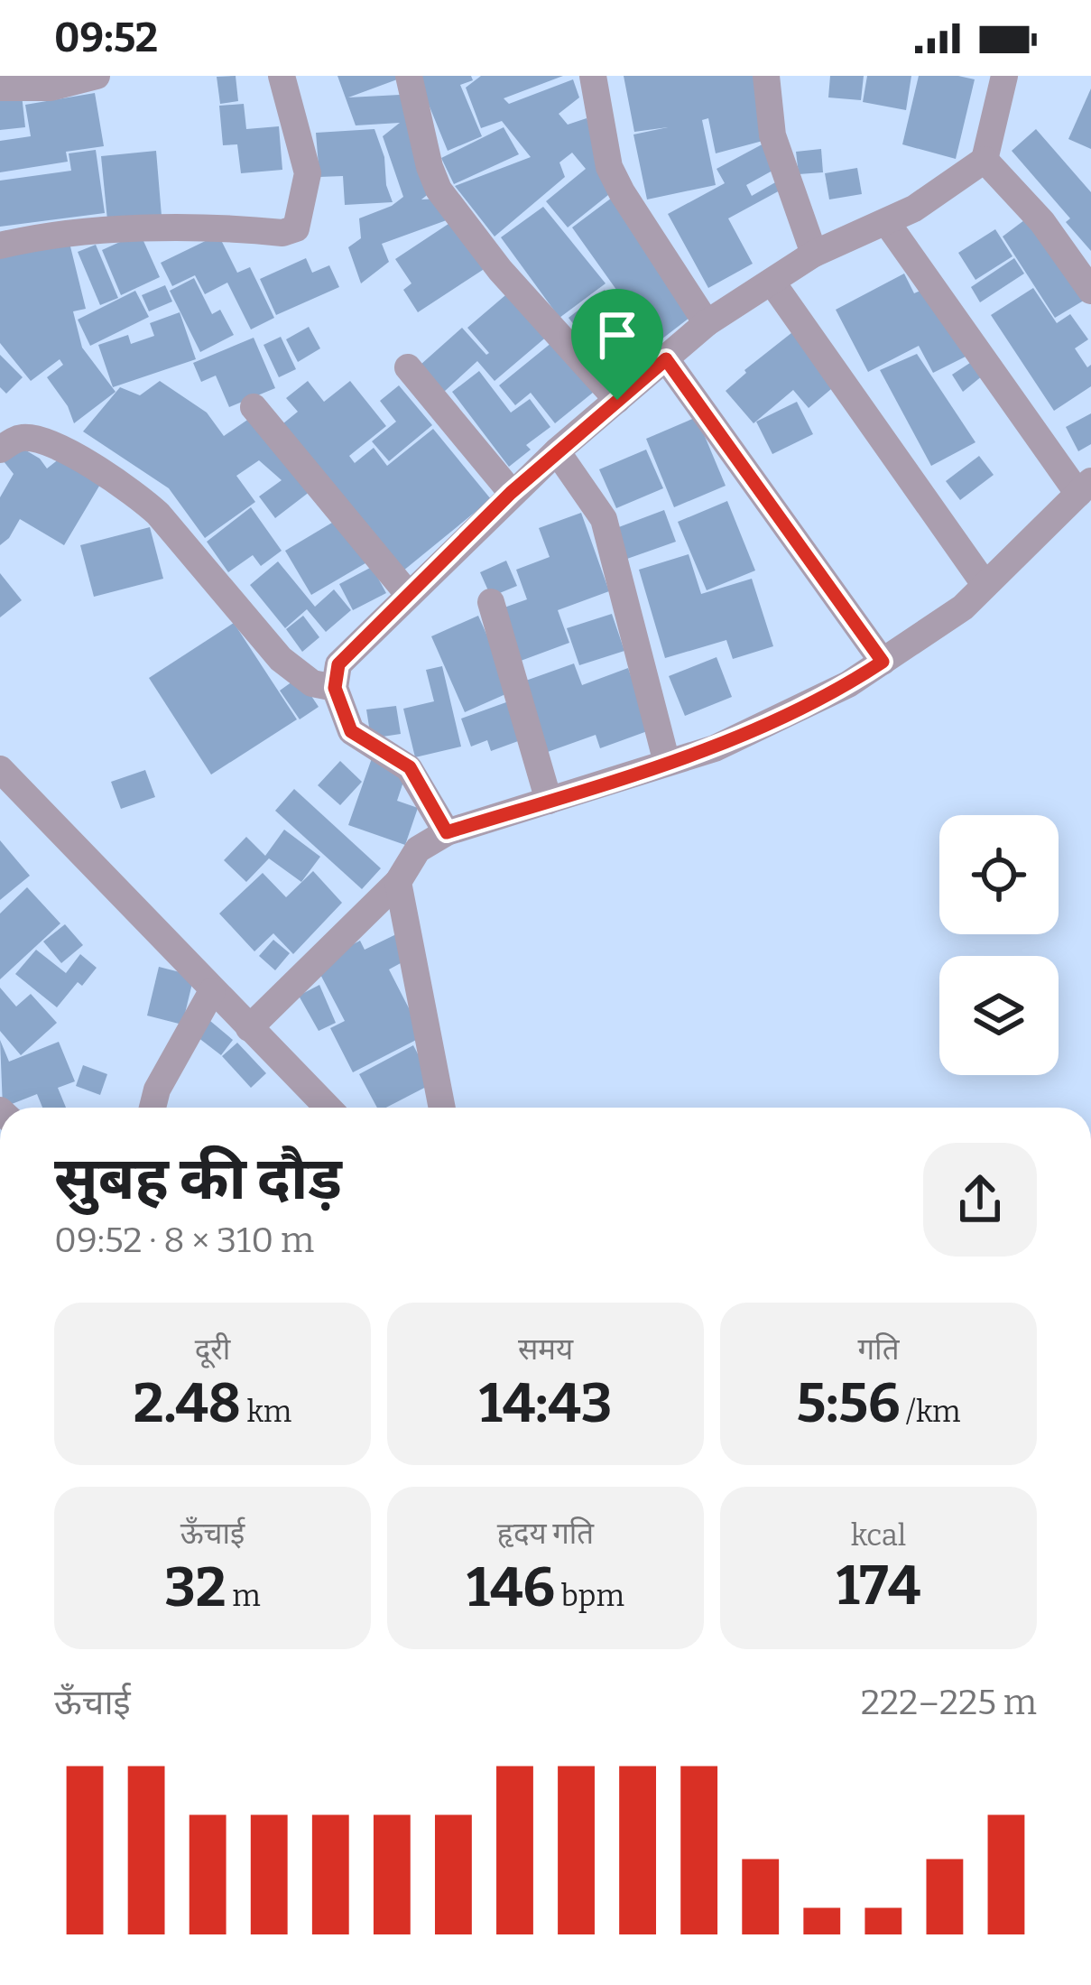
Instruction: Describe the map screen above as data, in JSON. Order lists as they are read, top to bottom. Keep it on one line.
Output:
{"page":{"status":"09:52","heading":["सुबह की दौड़","09:52 · 8 × 310 m"],"stats":[["दूरी","2.48 km"],["समय","14:43"],["गति","5:56 /km"],["ऊँचाई","32 m"],["हृदय गति","146 bpm"],["kcal","174"]],"chart":["ऊँचाई","222–225 m"]}}
